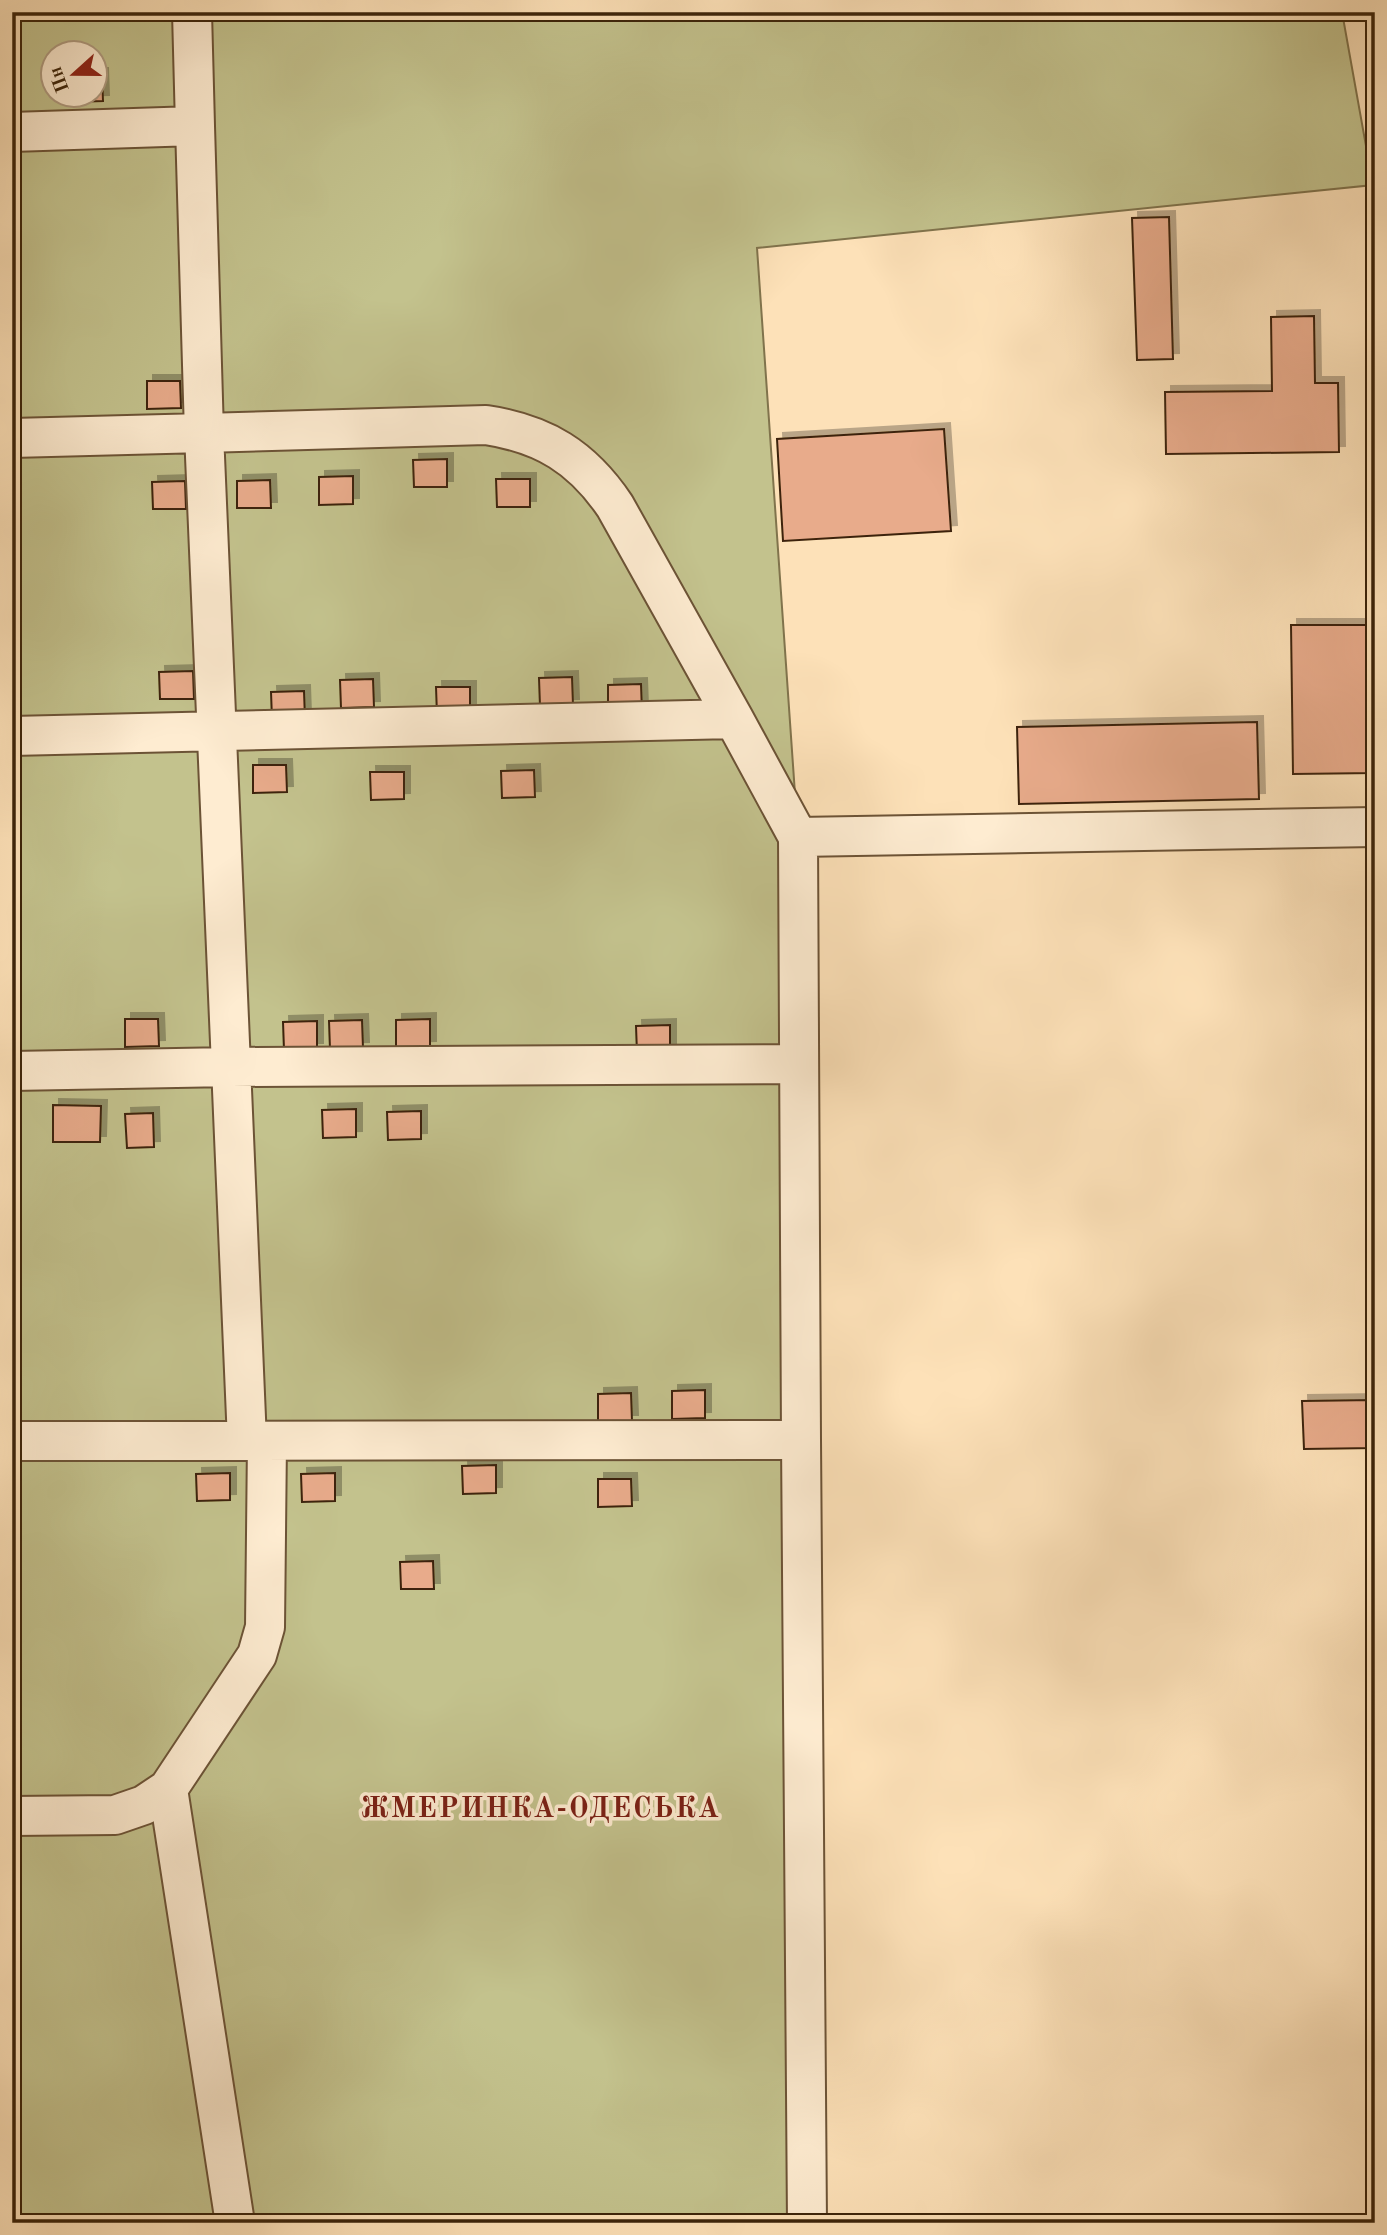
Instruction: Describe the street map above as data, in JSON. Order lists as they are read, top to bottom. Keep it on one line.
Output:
{"districts":["ЖМЕРИНКА-ОДЕСЬКА"],"north":"left"}
